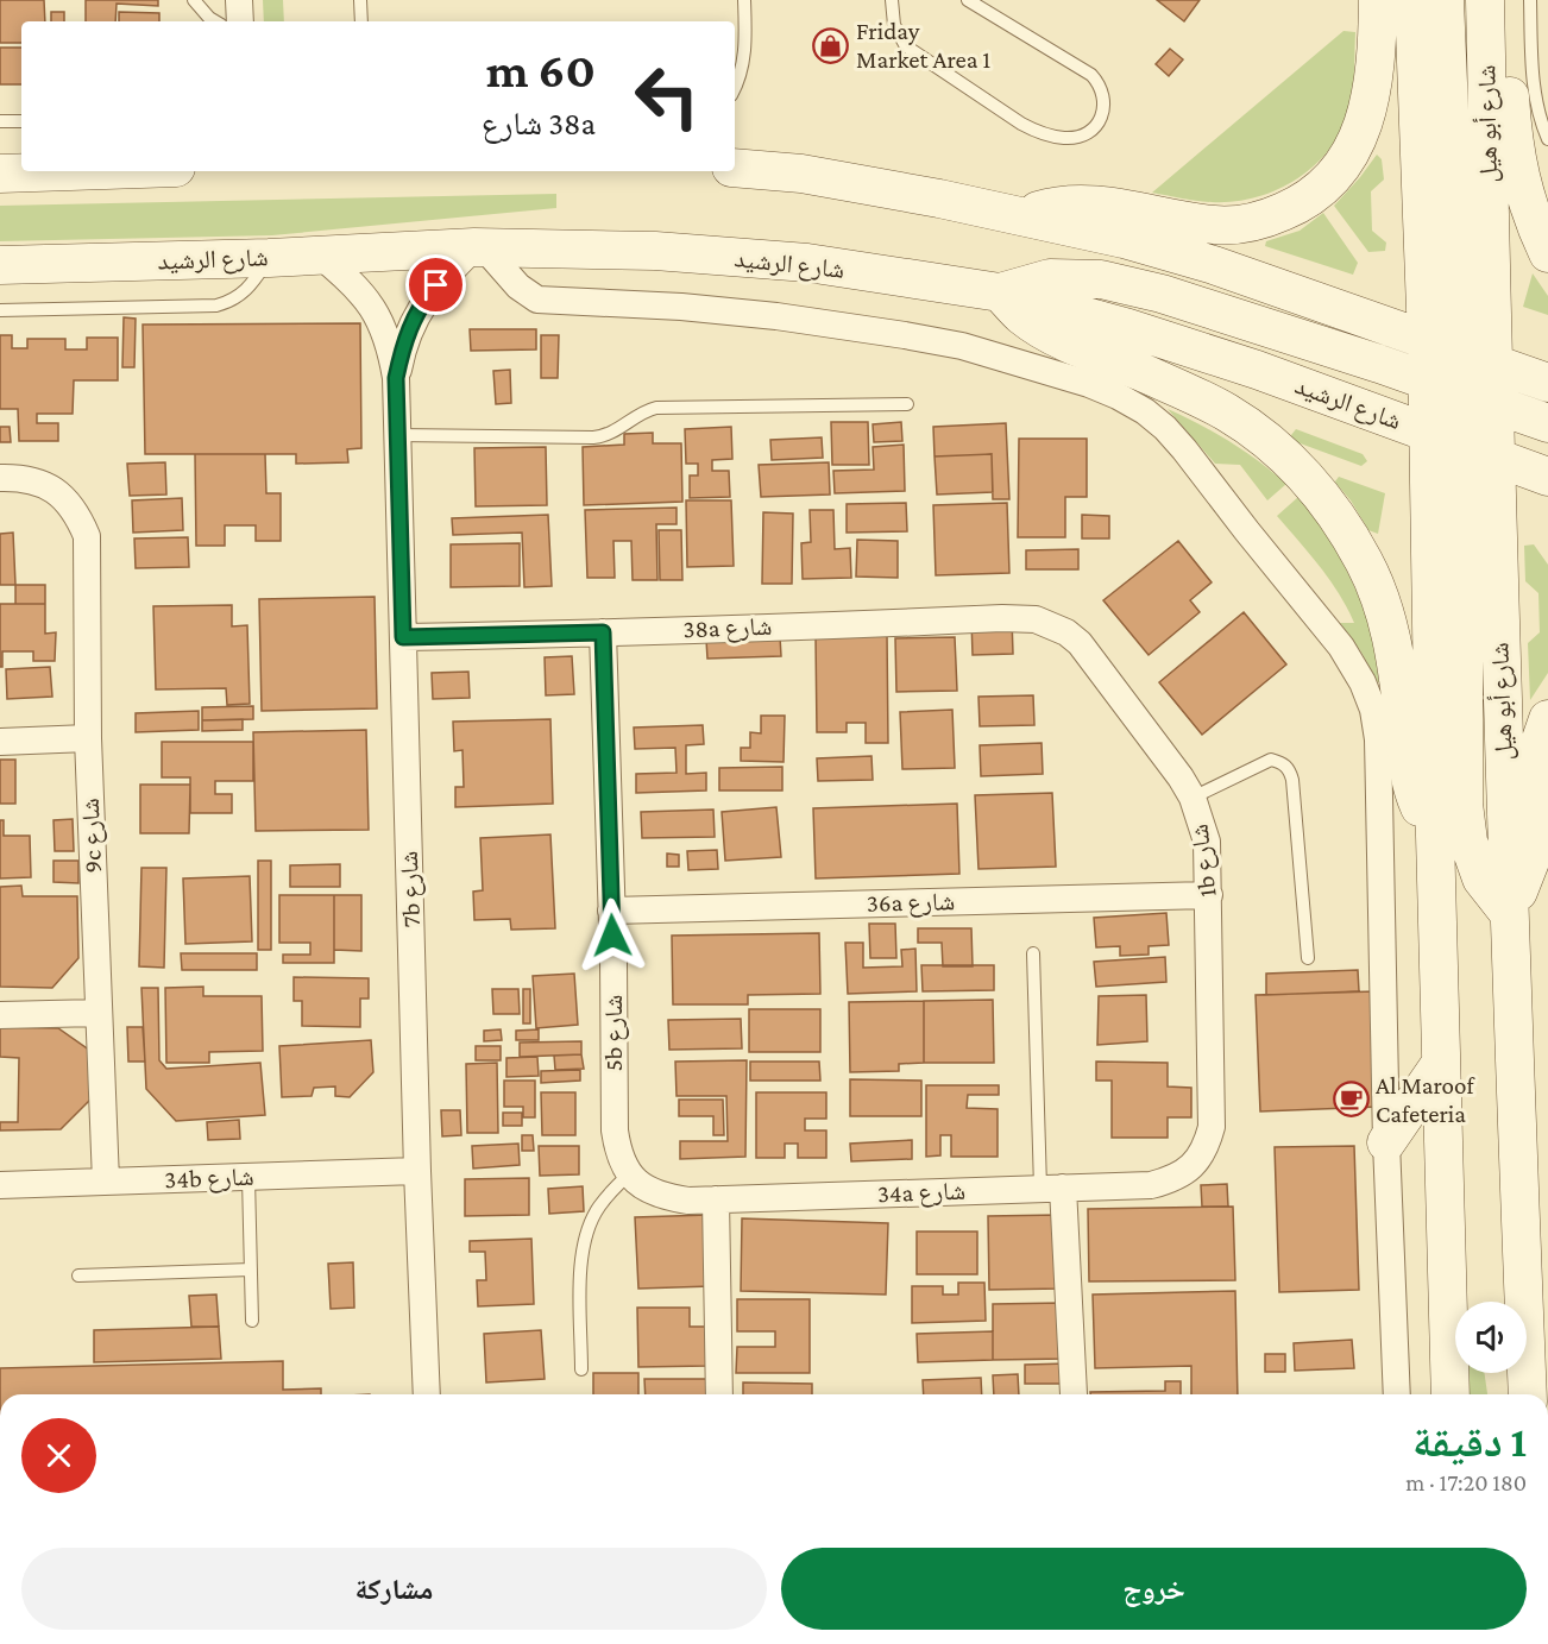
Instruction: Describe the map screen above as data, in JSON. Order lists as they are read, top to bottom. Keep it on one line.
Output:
{"streets":{"main road":["شارع أبو هيل","شارع الرشيد"],"street":["38a شارع","9c شارع","1b شارع","7b شارع","36a شارع","5b شارع","34b شارع","34a شارع"]},"crossings":[["شارع أبو هيل","شارع الرشيد"],["شارع الرشيد","7b شارع"],["38a شارع","1b شارع"],["38a شارع","7b شارع"],["38a شارع","5b شارع"],["9c شارع","34b شارع"],["1b شارع","36a شارع"],["1b شارع","34a شارع"],["7b شارع","34b شارع"],["36a شارع","5b شارع"],["5b شارع","34a شارع"]],"places":{"shop":["Friday Market Area 1"],"cafe":["Al Maroof Cafeteria"]},"page":{"turn":["60 m","38a شارع"],"heading":["1 دقيقة","180 m · 17:20"],"buttons":["خروج","مشاركة"]}}
